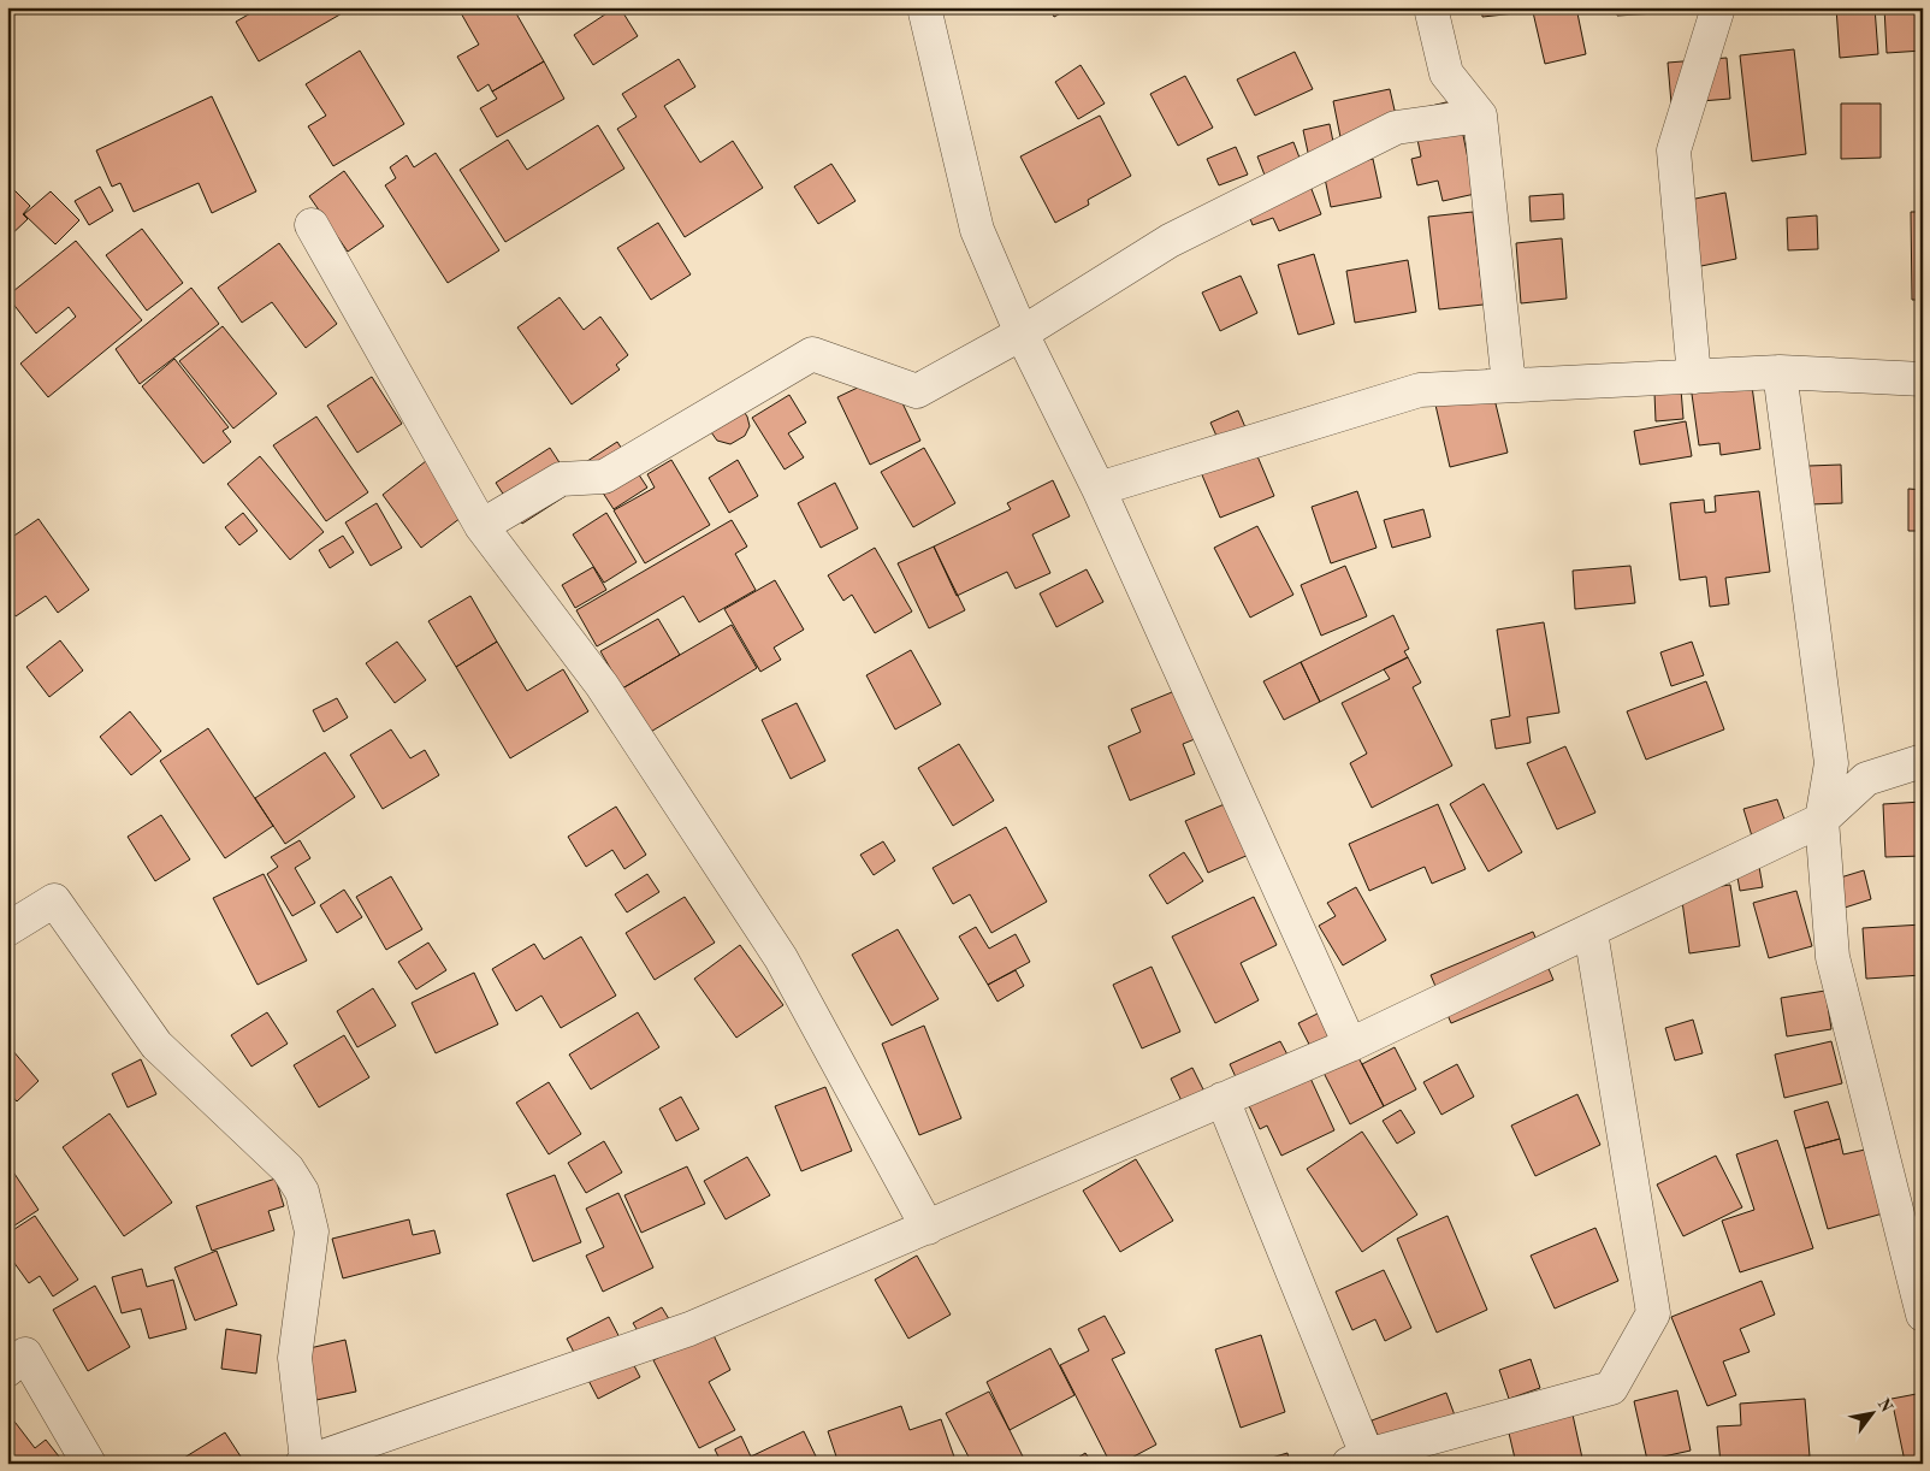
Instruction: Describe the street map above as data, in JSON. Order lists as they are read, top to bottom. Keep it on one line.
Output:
{"north":"top right"}
